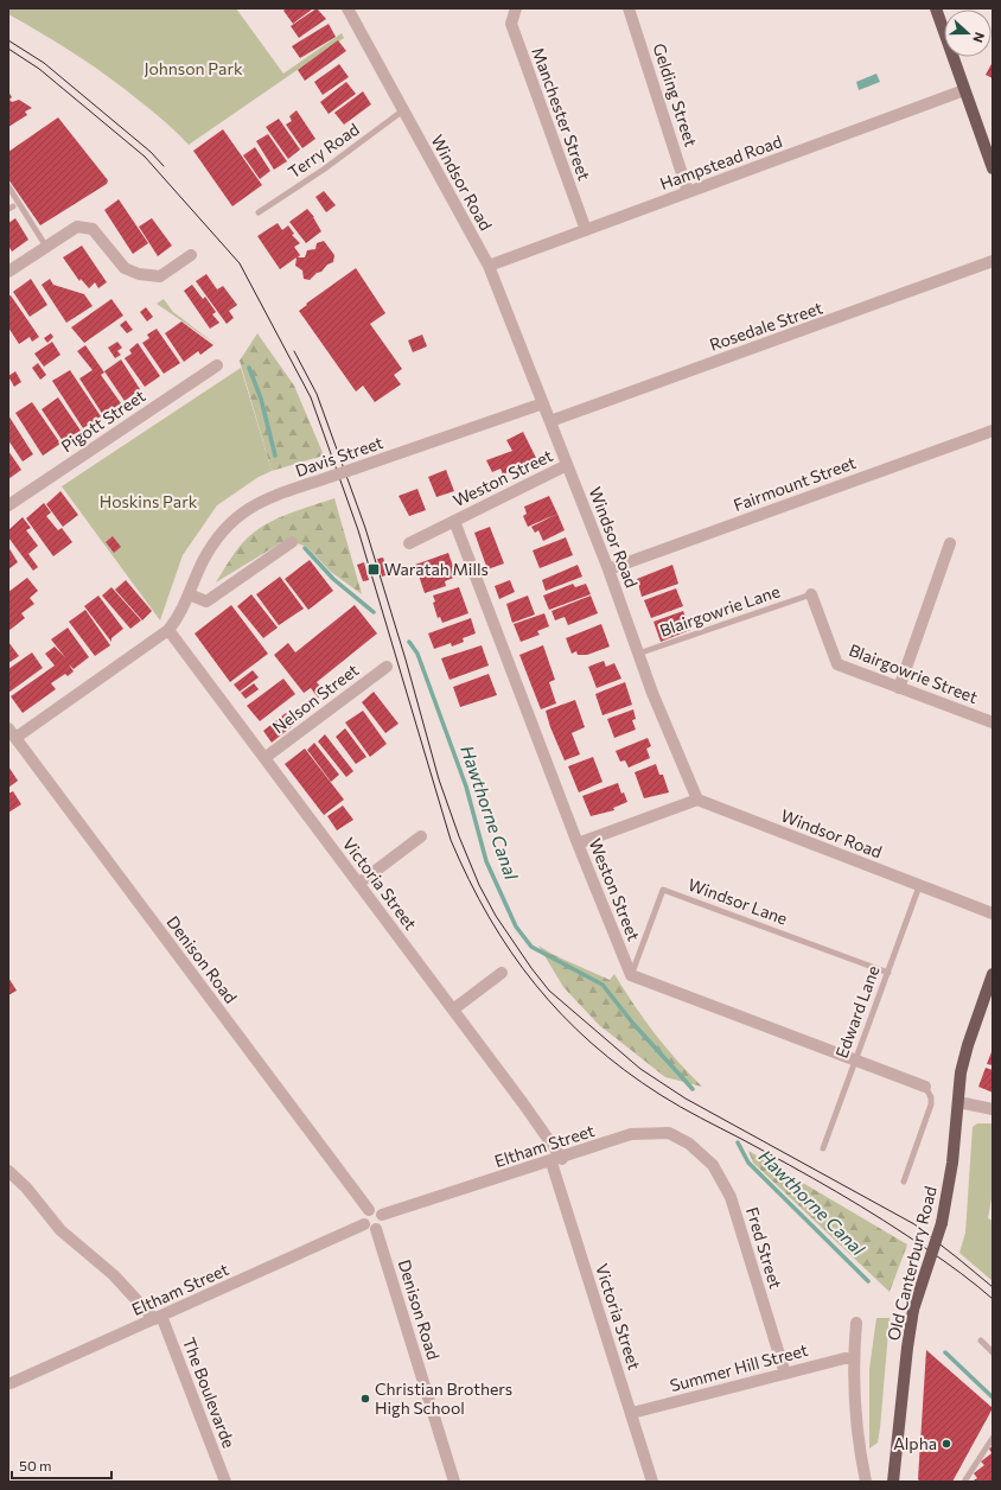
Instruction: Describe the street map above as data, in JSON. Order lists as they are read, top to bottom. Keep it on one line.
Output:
{"streets":{"main road":["Old Canterbury Road"],"street":["Gelding Street","Manchester Street","Hampstead Road","Windsor Road","Rosedale Street","Pigott Street","Davis Street","Weston Street","Fairmount Street","Blairgowrie Street","Nelson Street","Victoria Street","Denison Road","Eltham Street","Fred Street","Summer Hill Street","The Boulevarde"],"lane":["Terry Road","Blairgowrie Lane","Windsor Lane","Edward Lane"]},"crossings":[["Gelding Street","Hampstead Road"],["Manchester Street","Hampstead Road"],["Terry Road","Windsor Road"],["Hampstead Road","Windsor Road"],["Windsor Road","Rosedale Street"],["Windsor Road","Davis Street"],["Windsor Road","Weston Street"],["Windsor Road","Fairmount Street"],["Windsor Road","Blairgowrie Lane"],["Windsor Road","Edward Lane"],["Davis Street","Victoria Street"],["Davis Street","Denison Road"],["Weston Street","Windsor Lane"],["Blairgowrie Lane","Blairgowrie Street"],["Nelson Street","Victoria Street"],["Victoria Street","Eltham Street"],["Victoria Street","Summer Hill Street"],["Windsor Lane","Edward Lane"],["Denison Road","Eltham Street"],["Eltham Street","Fred Street"],["Eltham Street","The Boulevarde"],["Fred Street","Summer Hill Street"]],"water":["Hawthorne Canal"],"parks":["Johnson Park","Hoskins Park"],"places":{"transit":["Waratah Mills"],"other":["Christian Brothers High School","Alpha"]},"scale_bar":"50 m","north":"right"}
